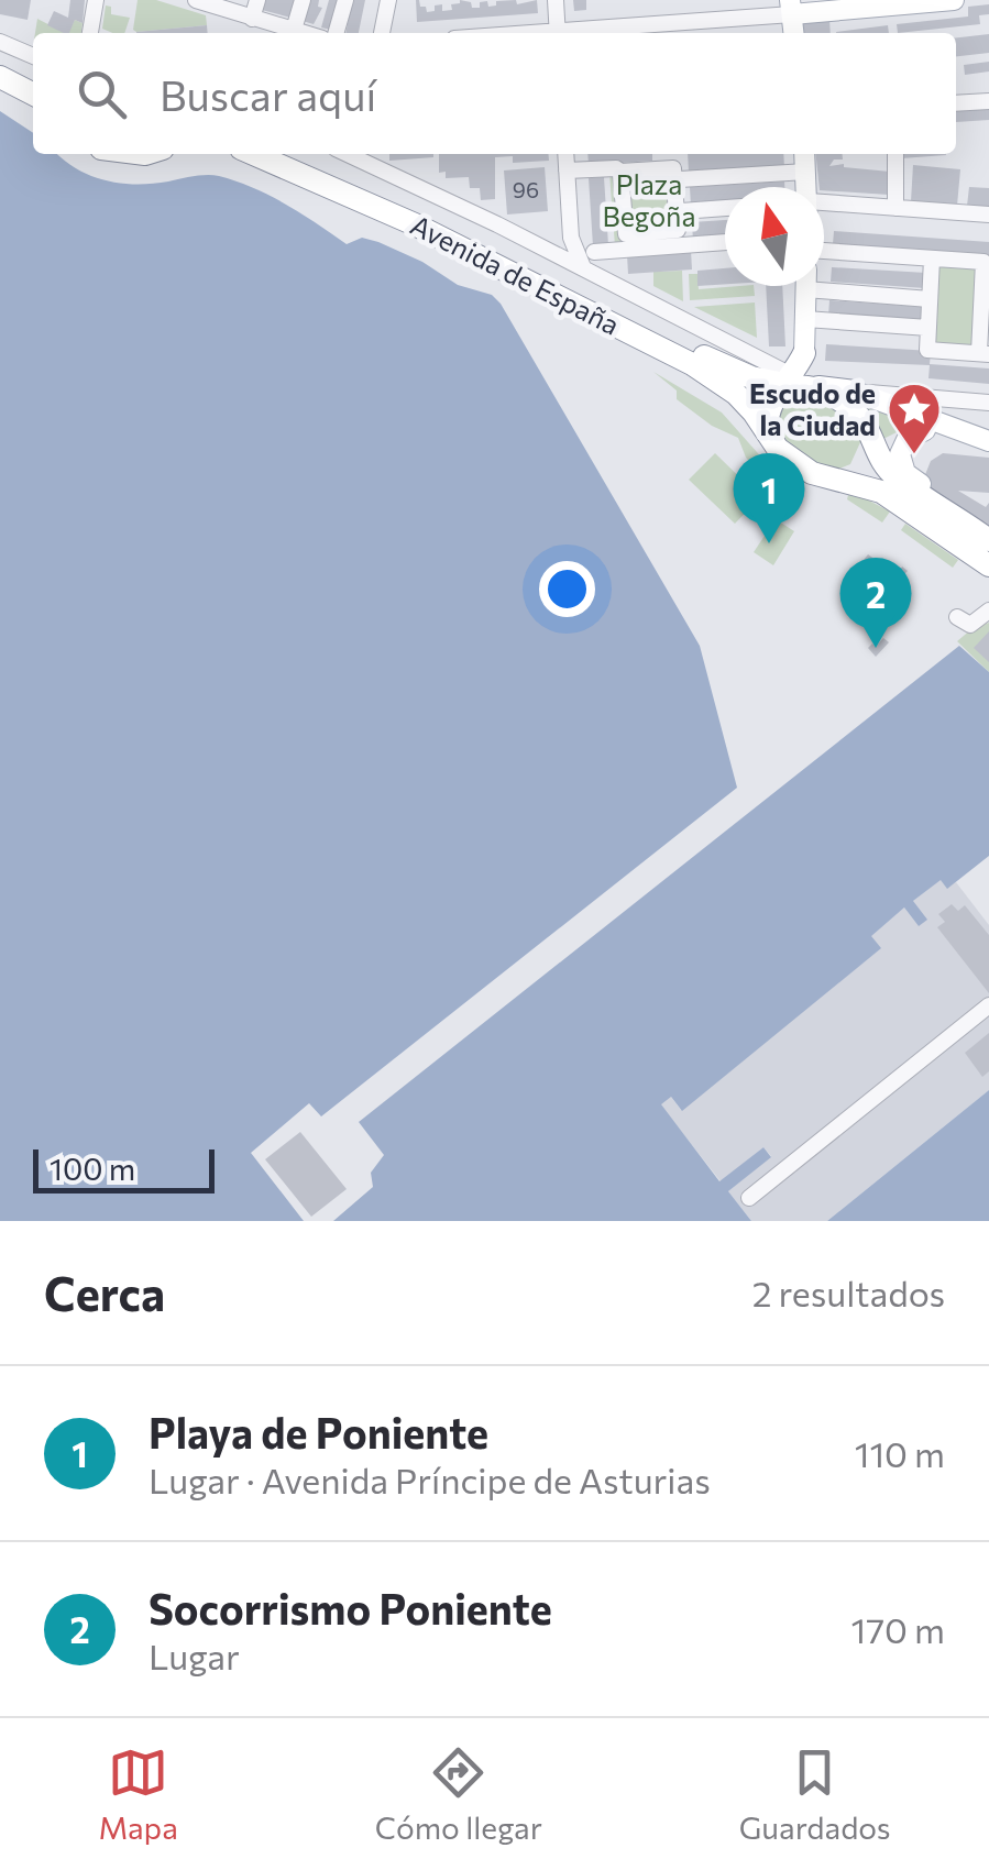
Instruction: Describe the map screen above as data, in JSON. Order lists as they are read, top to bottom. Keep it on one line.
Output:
{"streets":{"highway":["Avenida de España"]},"parks":["Plaza Begoña"],"places":{"place":["Escudo de la Ciudad"]},"house_numbers":["96"],"scale_bar":"100 m","north":"top","page":{"search":"Buscar aquí","pins":["1","2"],"scale":"100 m","heading":["Cerca","2 resultados"],"list":[{"mark":"1","name":"Playa de Poniente","note":"Lugar · Avenida Príncipe de Asturias","value":"110 m"},{"mark":"2","name":"Socorrismo Poniente","note":"Lugar","value":"170 m"}],"nav":["Mapa","Cómo llegar","Guardados"]}}
